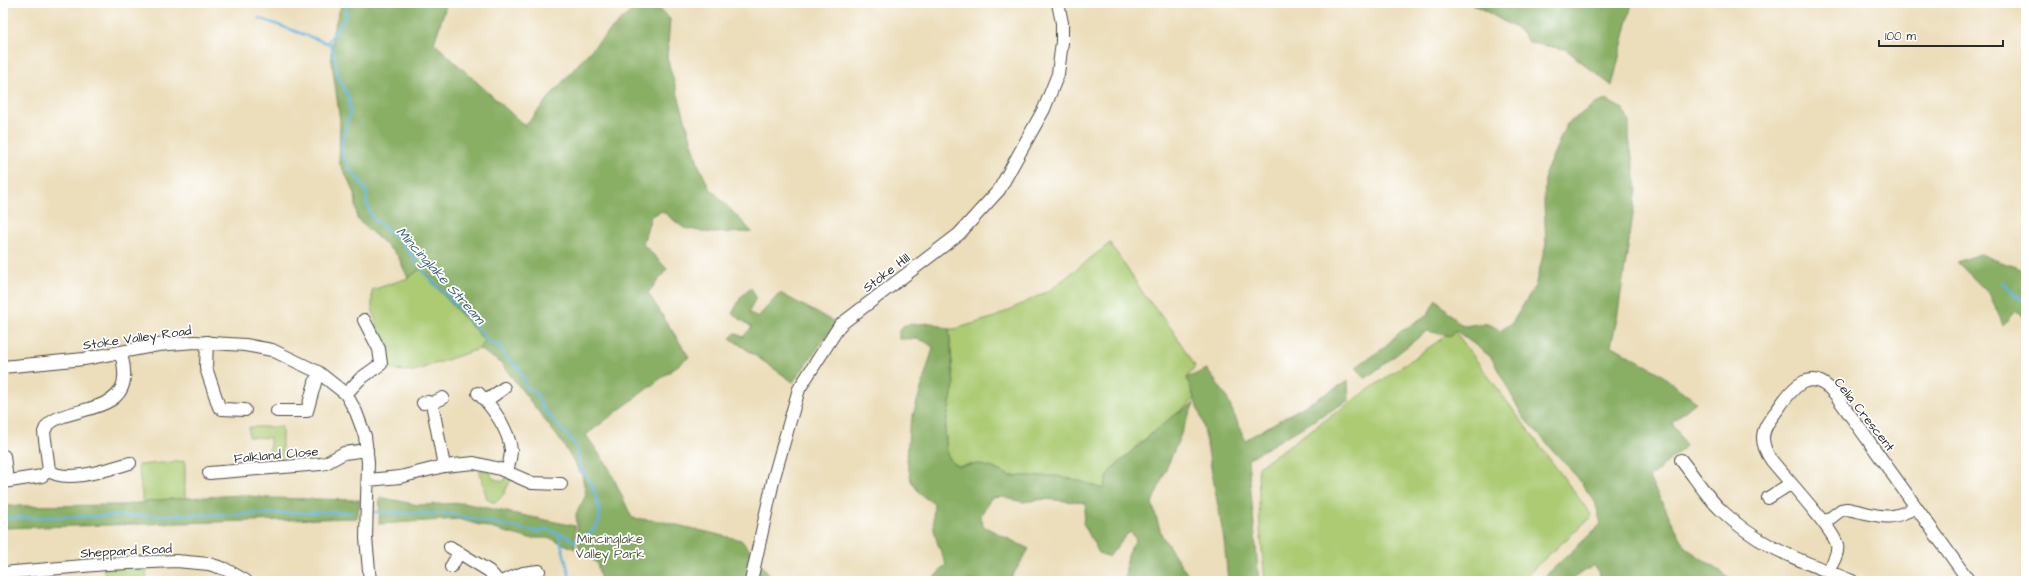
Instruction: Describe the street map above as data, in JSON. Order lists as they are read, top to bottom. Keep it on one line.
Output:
{"streets":{"street":["Stoke Hill","Stoke Valley Road","Celia Crescent","Falkland Close","Sheppard Road"]},"crossings":[["Stoke Valley Road","Falkland Close"]],"water":["Mincinglake Stream"],"parks":["Mincinglake Valley Park"],"scale_bar":"100 m"}
